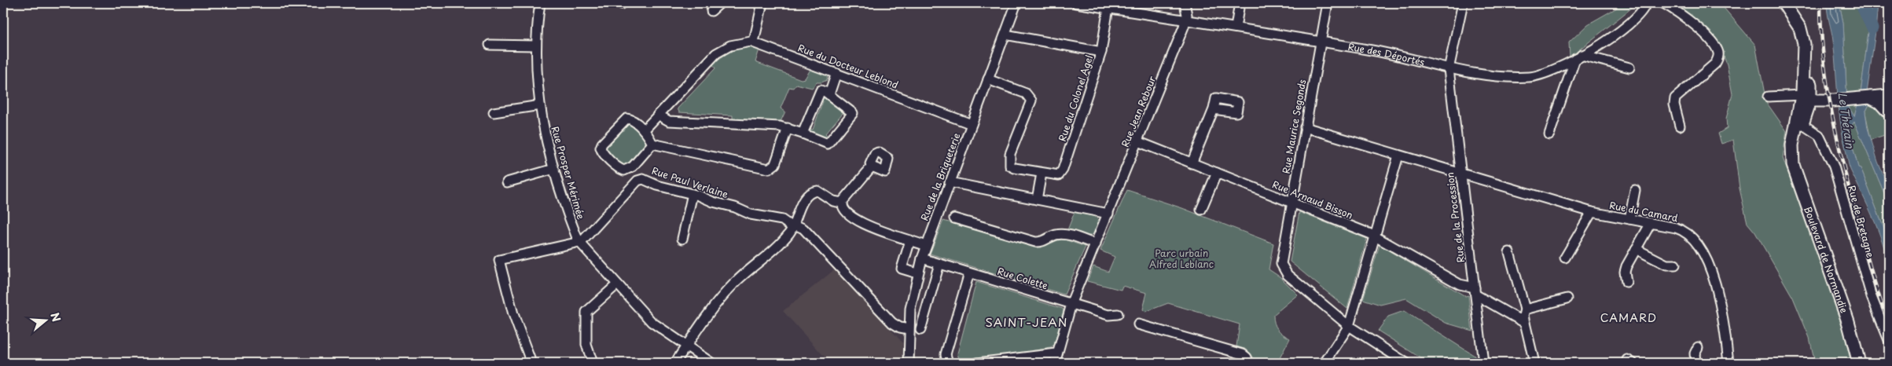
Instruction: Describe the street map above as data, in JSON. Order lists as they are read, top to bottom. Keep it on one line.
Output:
{"streets":{"main road":["Boulevard de Normandie"],"street":["Rue des Déportés","Rue du Docteur Leblond","Rue du Colonel Agel","Rue Jean Rebour","Rue Maurice Segonds","Rue Prosper Mérimée","Rue de la Briqueterie","Rue Paul Verlaine","Rue Arnaud Bisson","Rue du Camard","Rue de la Procession","Rue de Bretagne","Rue Colette"]},"crossings":[["Rue des Déportés","Rue du Colonel Agel"],["Rue des Déportés","Rue Jean Rebour"],["Rue des Déportés","Rue Maurice Segonds"],["Rue des Déportés","Rue de la Procession"],["Rue du Docteur Leblond","Rue de la Briqueterie"],["Rue du Colonel Agel","Rue de la Briqueterie"],["Rue Jean Rebour","Rue Arnaud Bisson"],["Rue Jean Rebour","Rue Colette"],["Rue Maurice Segonds","Rue Arnaud Bisson"],["Rue Maurice Segonds","Rue du Camard"],["Rue Prosper Mérimée","Rue Paul Verlaine"],["Rue de la Briqueterie","Rue Paul Verlaine"],["Rue de la Briqueterie","Rue Colette"],["Rue Arnaud Bisson","Rue de la Procession"],["Rue du Camard","Rue de la Procession"],["Rue de Bretagne","Boulevard de Normandie"]],"districts":["CAMARD","SAINT-JEAN"],"water":["Le Thérain"],"parks":["Parc urbain Alfred Leblanc"],"north":"right"}
